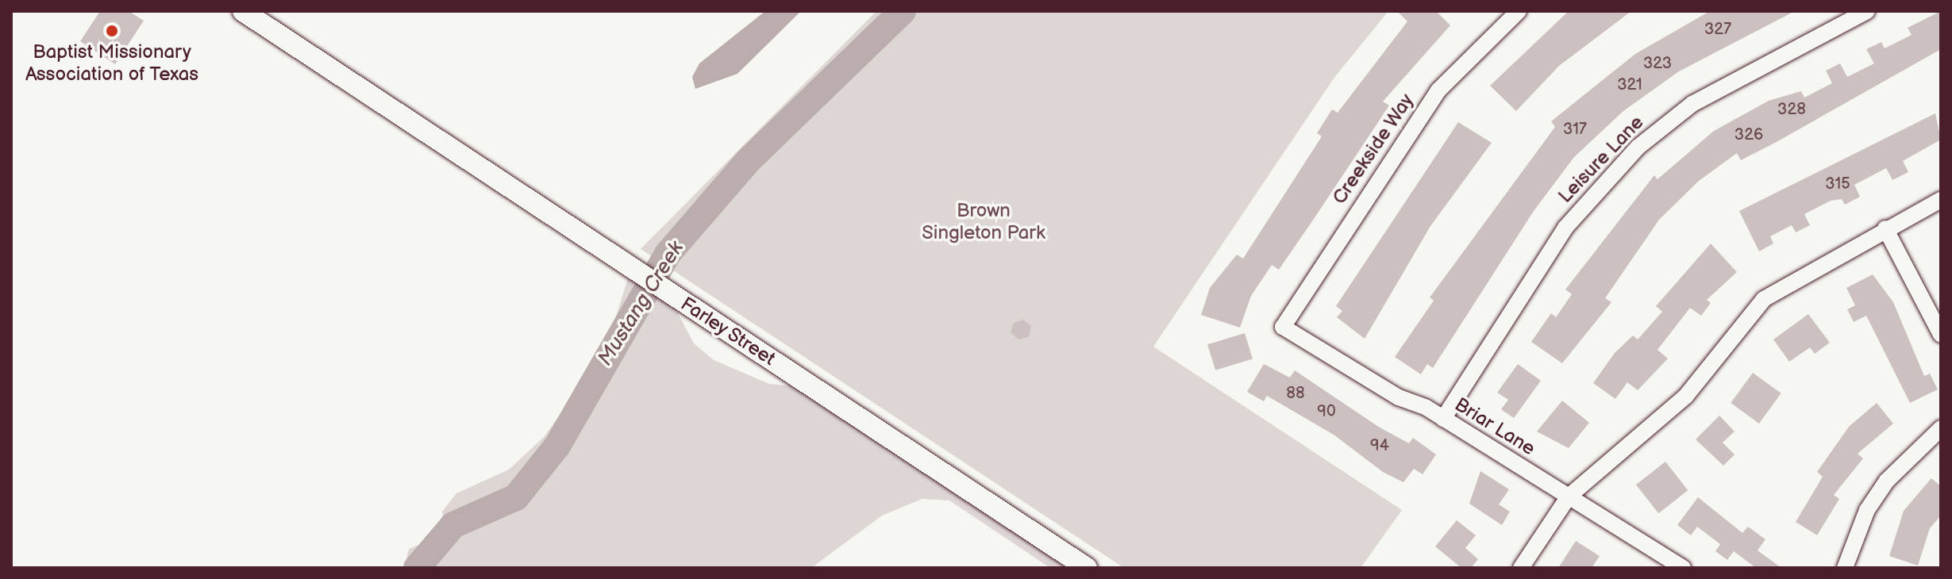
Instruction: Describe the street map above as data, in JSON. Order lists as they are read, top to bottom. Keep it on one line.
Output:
{"streets":{"street":["Creekside Way","Leisure Lane","Farley Street","Briar Lane"]},"crossings":[["Creekside Way","Briar Lane"],["Leisure Lane","Briar Lane"]],"water":["Mustang Creek"],"parks":["Brown Singleton Park"],"places":["Baptist Missionary Association of Texas"],"house_numbers":["327","323","321","328","317","326","315","88","90","94"]}
